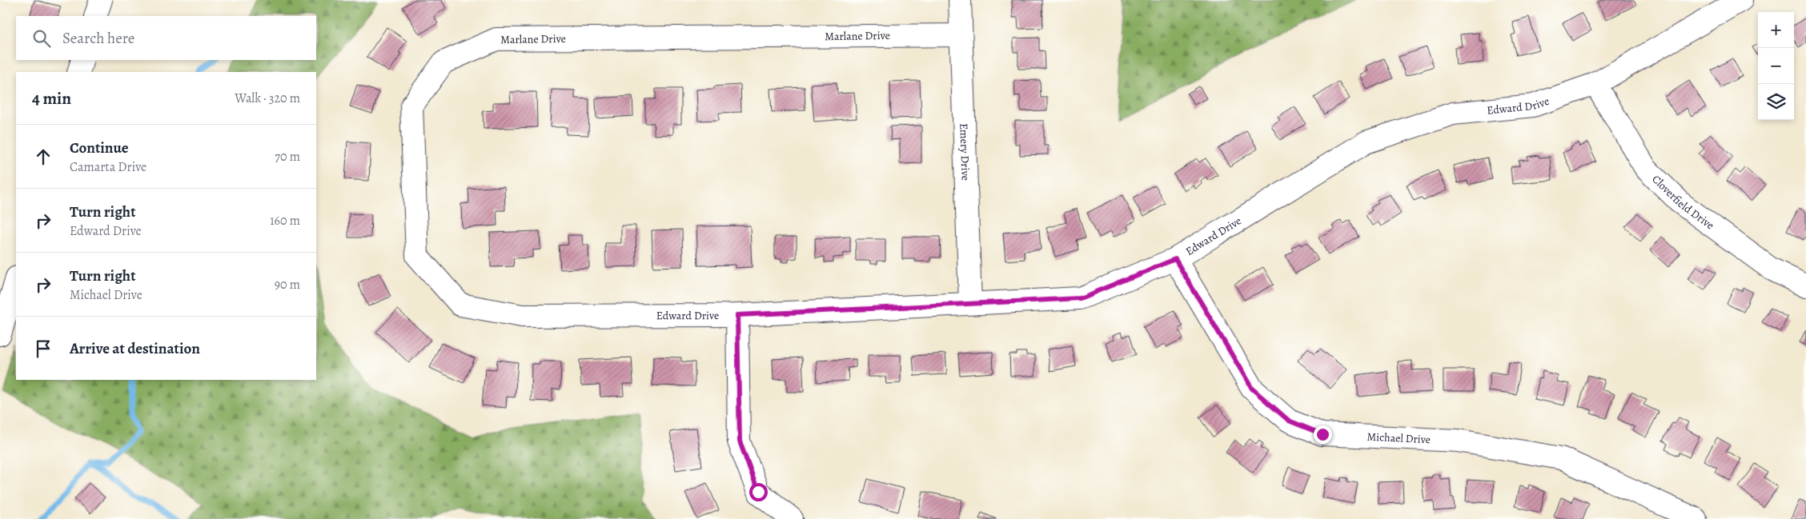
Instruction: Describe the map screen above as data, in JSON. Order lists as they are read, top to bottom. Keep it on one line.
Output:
{"streets":{"street":["Marlane Drive","Edward Drive","Emery Drive","Cloverfield Drive","Michael Drive"]},"crossings":[["Marlane Drive","Edward Drive"],["Marlane Drive","Emery Drive"],["Edward Drive","Emery Drive"],["Edward Drive","Cloverfield Drive"],["Edward Drive","Michael Drive"]],"page":{"map_buttons":["+","−"],"search":"Search here","heading":["4 min","Walk · 320 m"],"list":[["Continue","Camarta Drive","70 m"],["Turn right","Edward Drive","160 m"],["Turn right","Michael Drive","90 m"],"Arrive at destination"]}}
